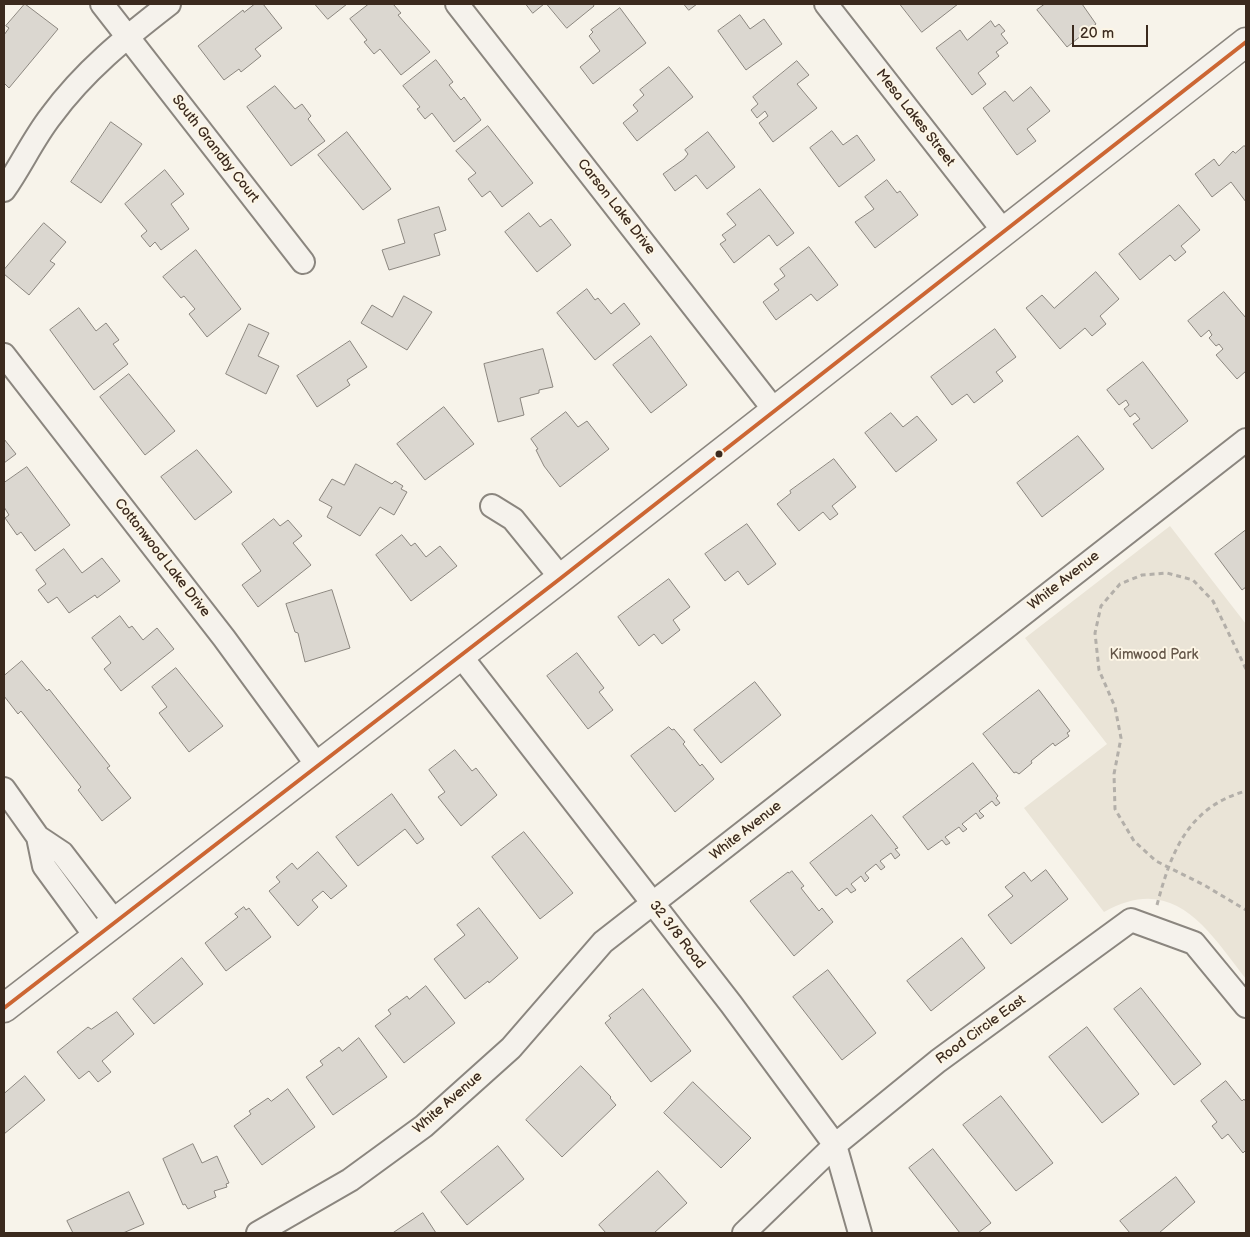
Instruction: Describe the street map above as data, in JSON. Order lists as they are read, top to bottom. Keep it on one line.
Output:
{"streets":{"street":["Mesa Lakes Street","South Grandby Court","Carson Lake Drive","Cottonwood Lake Drive","White Avenue","32 3/8 Road","Rood Circle East"]},"crossings":[["White Avenue","32 3/8 Road"],["32 3/8 Road","Rood Circle East"]],"parks":["Kimwood Park"],"scale_bar":"20 m"}
